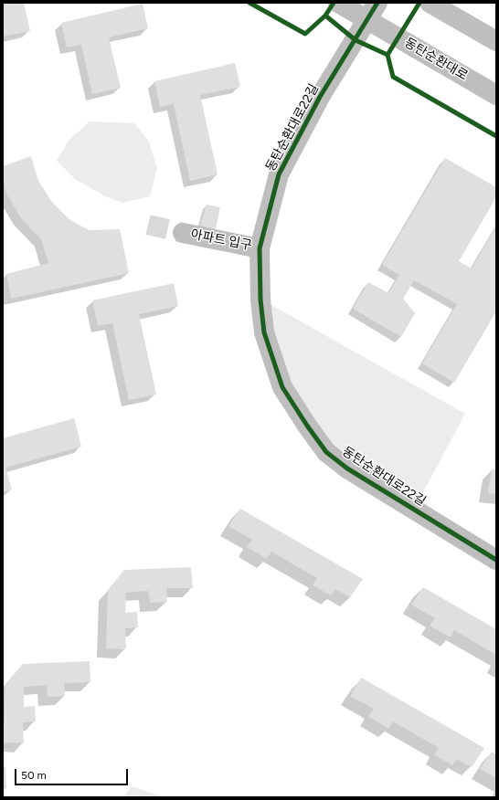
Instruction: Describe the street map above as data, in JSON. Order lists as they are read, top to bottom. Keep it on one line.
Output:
{"streets":{"street":["동탄순환대로","동탄순환대로22길","아파트 입구"]},"crossings":[["동탄순환대로","동탄순환대로22길"],["동탄순환대로22길","아파트 입구"]],"scale_bar":"50 m"}
